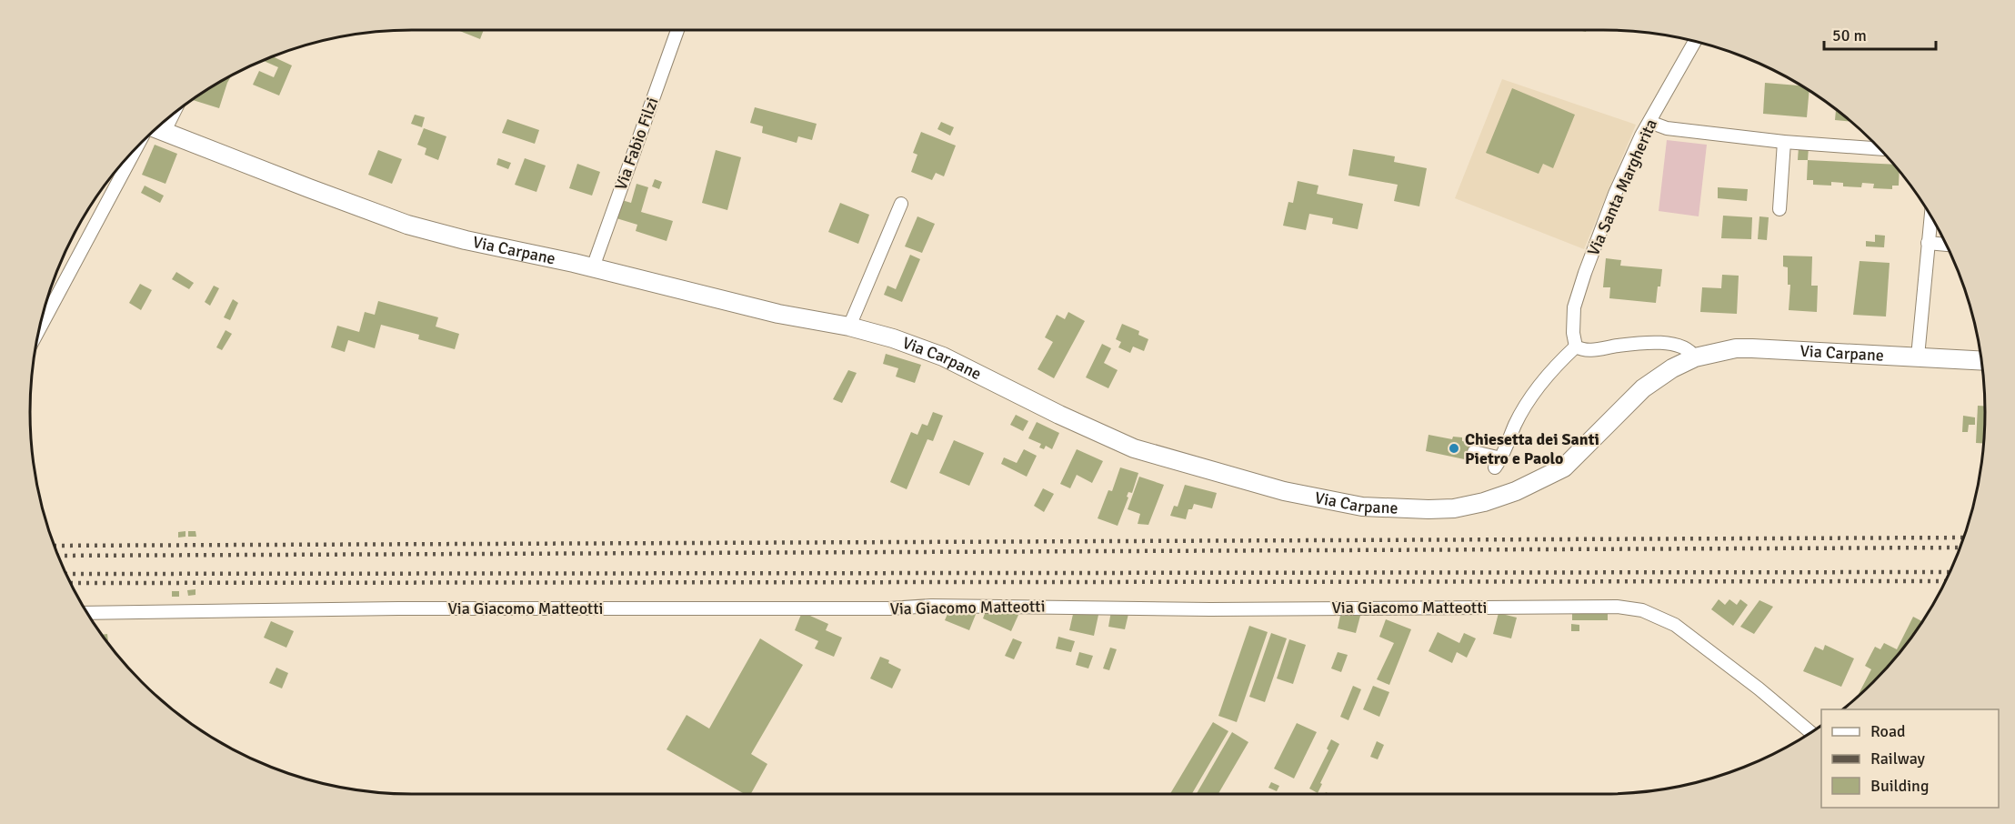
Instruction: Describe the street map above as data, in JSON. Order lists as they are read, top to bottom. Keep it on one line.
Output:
{"streets":{"street":["Via Fabio Filzi","Via Santa Margherita","Via Carpane","Via Giacomo Matteotti"]},"crossings":[["Via Fabio Filzi","Via Carpane"]],"places":["Chiesetta dei Santi Pietro e Paolo"],"legend":["Road","Railway","Building"],"scale_bar":"50 m"}
